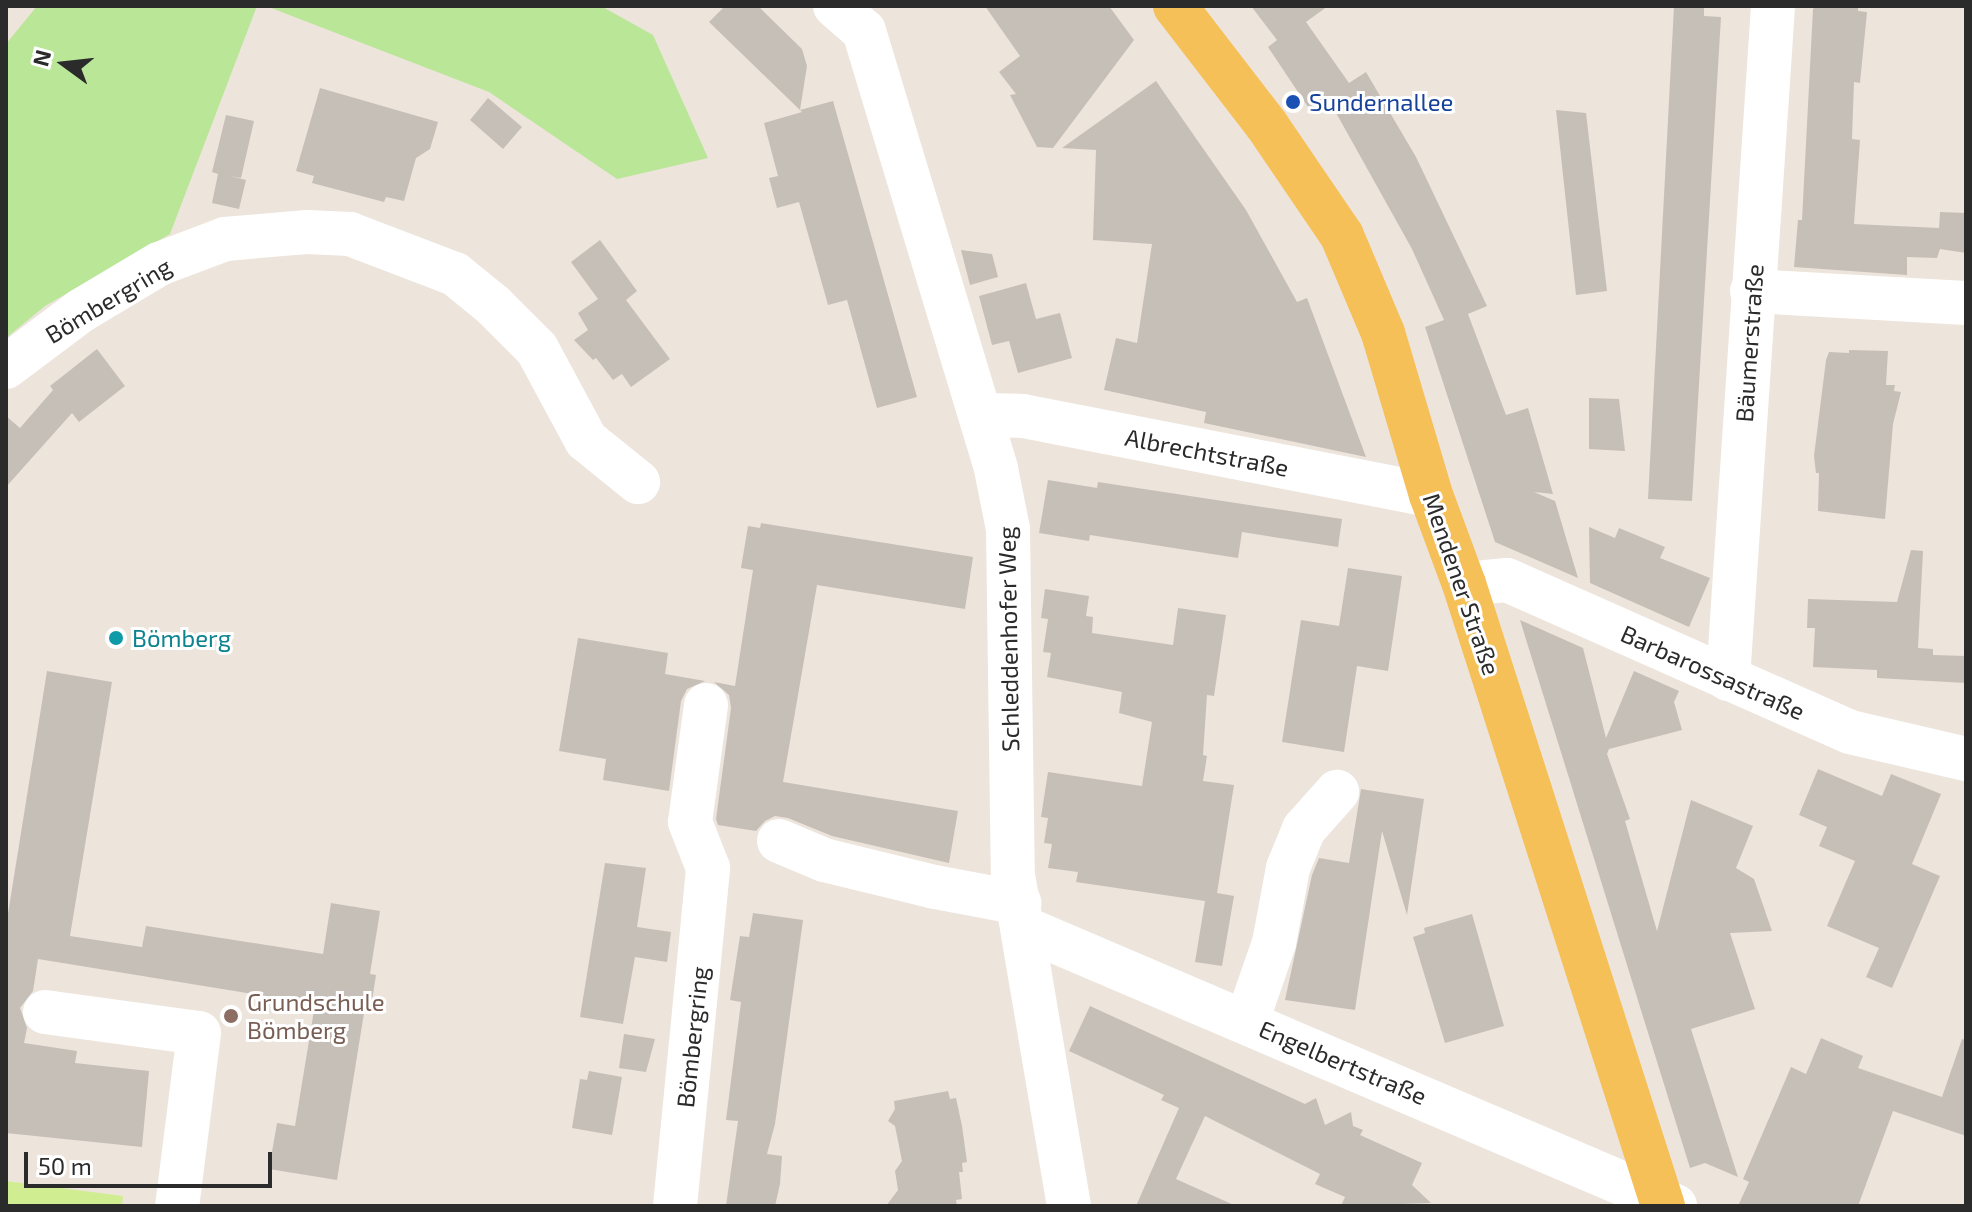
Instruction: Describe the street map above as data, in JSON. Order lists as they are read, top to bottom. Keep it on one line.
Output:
{"streets":{"main road":["Mendener Straße"],"street":["Bömbergring","Bäumerstraße","Albrechtstraße","Schleddenhofer Weg","Barbarossastraße","Engelbertstraße"]},"crossings":[["Bäumerstraße","Barbarossastraße"],["Albrechtstraße","Mendener Straße"],["Albrechtstraße","Schleddenhofer Weg"],["Mendener Straße","Barbarossastraße"],["Mendener Straße","Engelbertstraße"],["Schleddenhofer Weg","Engelbertstraße"]],"places":["Sundernallee","Bömberg","Grundschule Bömberg"],"scale_bar":"50 m","north":"left"}
